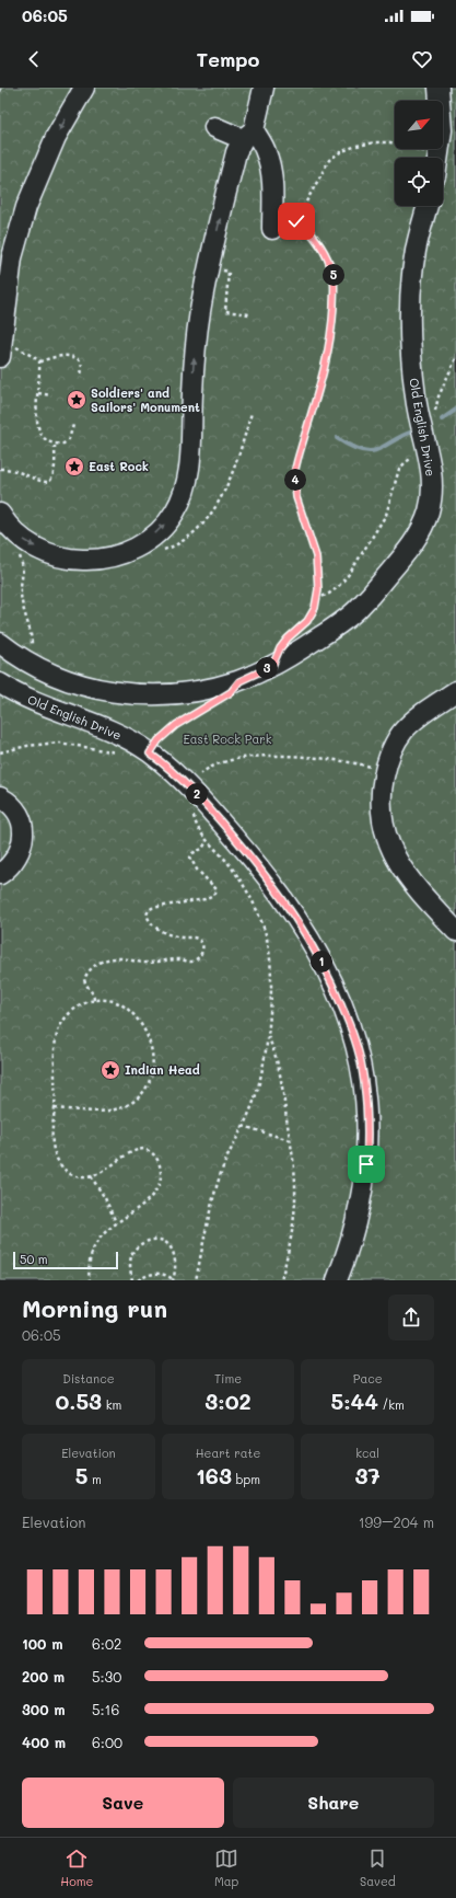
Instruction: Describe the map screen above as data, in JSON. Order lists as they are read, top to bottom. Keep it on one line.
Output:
{"streets":{"street":["Old English Drive"]},"parks":["East Rock Park"],"places":{"place":["Soldiers' and Sailors' Monument","East Rock","Indian Head"]},"scale_bar":"50 m","north":"top right","page":{"status":"06:05","header":"Tempo","pins":["5","4","3","2","1"],"scale":"50 m","heading":["Morning run","06:05"],"stats":[["Distance","0.53 km"],["Time","3:02"],["Pace","5:44 /km"],["Elevation","5 m"],["Heart rate","163 bpm"],["kcal","37"]],"chart":["Elevation","199–204 m"],"list":[{"name":"100 m","note":"6:02"},{"name":"200 m","note":"5:30"},{"name":"300 m","note":"5:16"},{"name":"400 m","note":"6:00"}],"buttons":["Save","Share"],"tabs":["Home","Map","Saved"]}}
